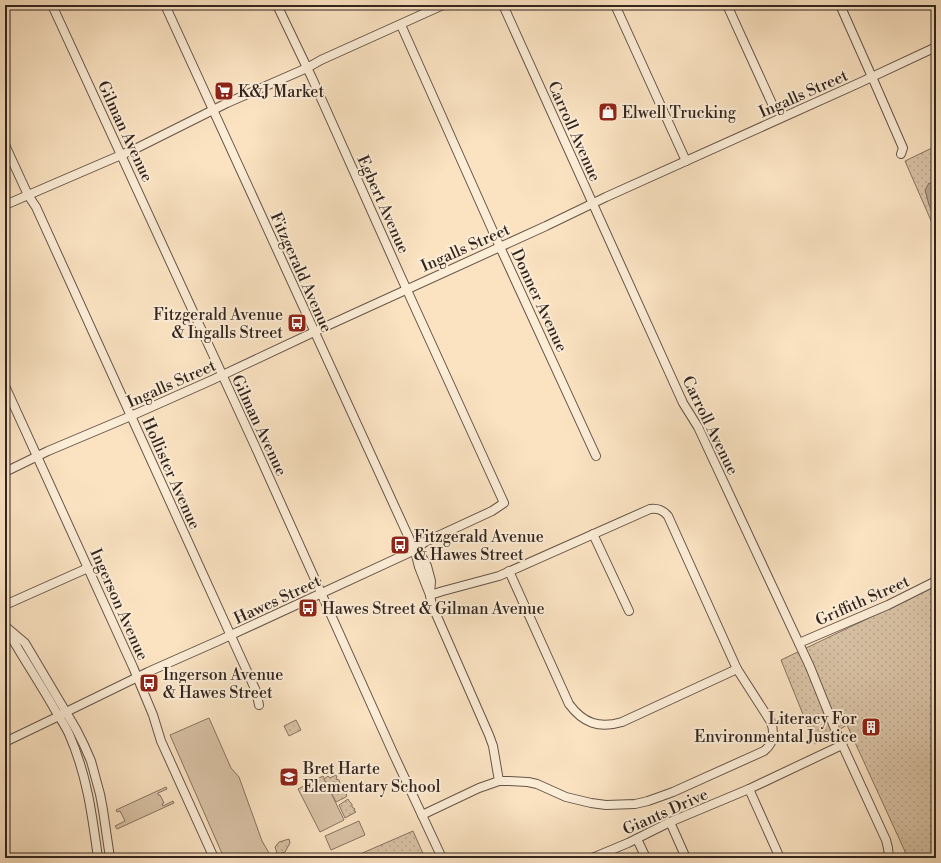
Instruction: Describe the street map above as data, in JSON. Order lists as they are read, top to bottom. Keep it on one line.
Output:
{"streets":{"street":["Ingalls Street","Gilman Avenue","Carroll Avenue","Egbert Avenue","Fitzgerald Avenue","Donner Avenue","Hollister Avenue","Hawes Street","Griffith Street","Ingerson Avenue","Giants Drive"]},"crossings":[["Ingalls Street","Gilman Avenue"],["Ingalls Street","Carroll Avenue"],["Ingalls Street","Egbert Avenue"],["Ingalls Street","Fitzgerald Avenue"],["Ingalls Street","Donner Avenue"],["Ingalls Street","Hollister Avenue"],["Ingalls Street","Ingerson Avenue"],["Gilman Avenue","Hawes Street"],["Carroll Avenue","Griffith Street"],["Carroll Avenue","Giants Drive"],["Egbert Avenue","Hawes Street"],["Fitzgerald Avenue","Hawes Street"],["Hollister Avenue","Hawes Street"],["Hawes Street","Ingerson Avenue"]],"places":{"supermarket":["K&J Market"],"shop":["Elwell Trucking"],"bus stop":["Fitzgerald Avenue & Ingalls Street","Fitzgerald Avenue & Hawes Street","Hawes Street & Gilman Avenue","Ingerson Avenue & Hawes Street"],"building":["Literacy For Environmental Justice"],"school or university":["Bret Harte Elementary School"]}}
